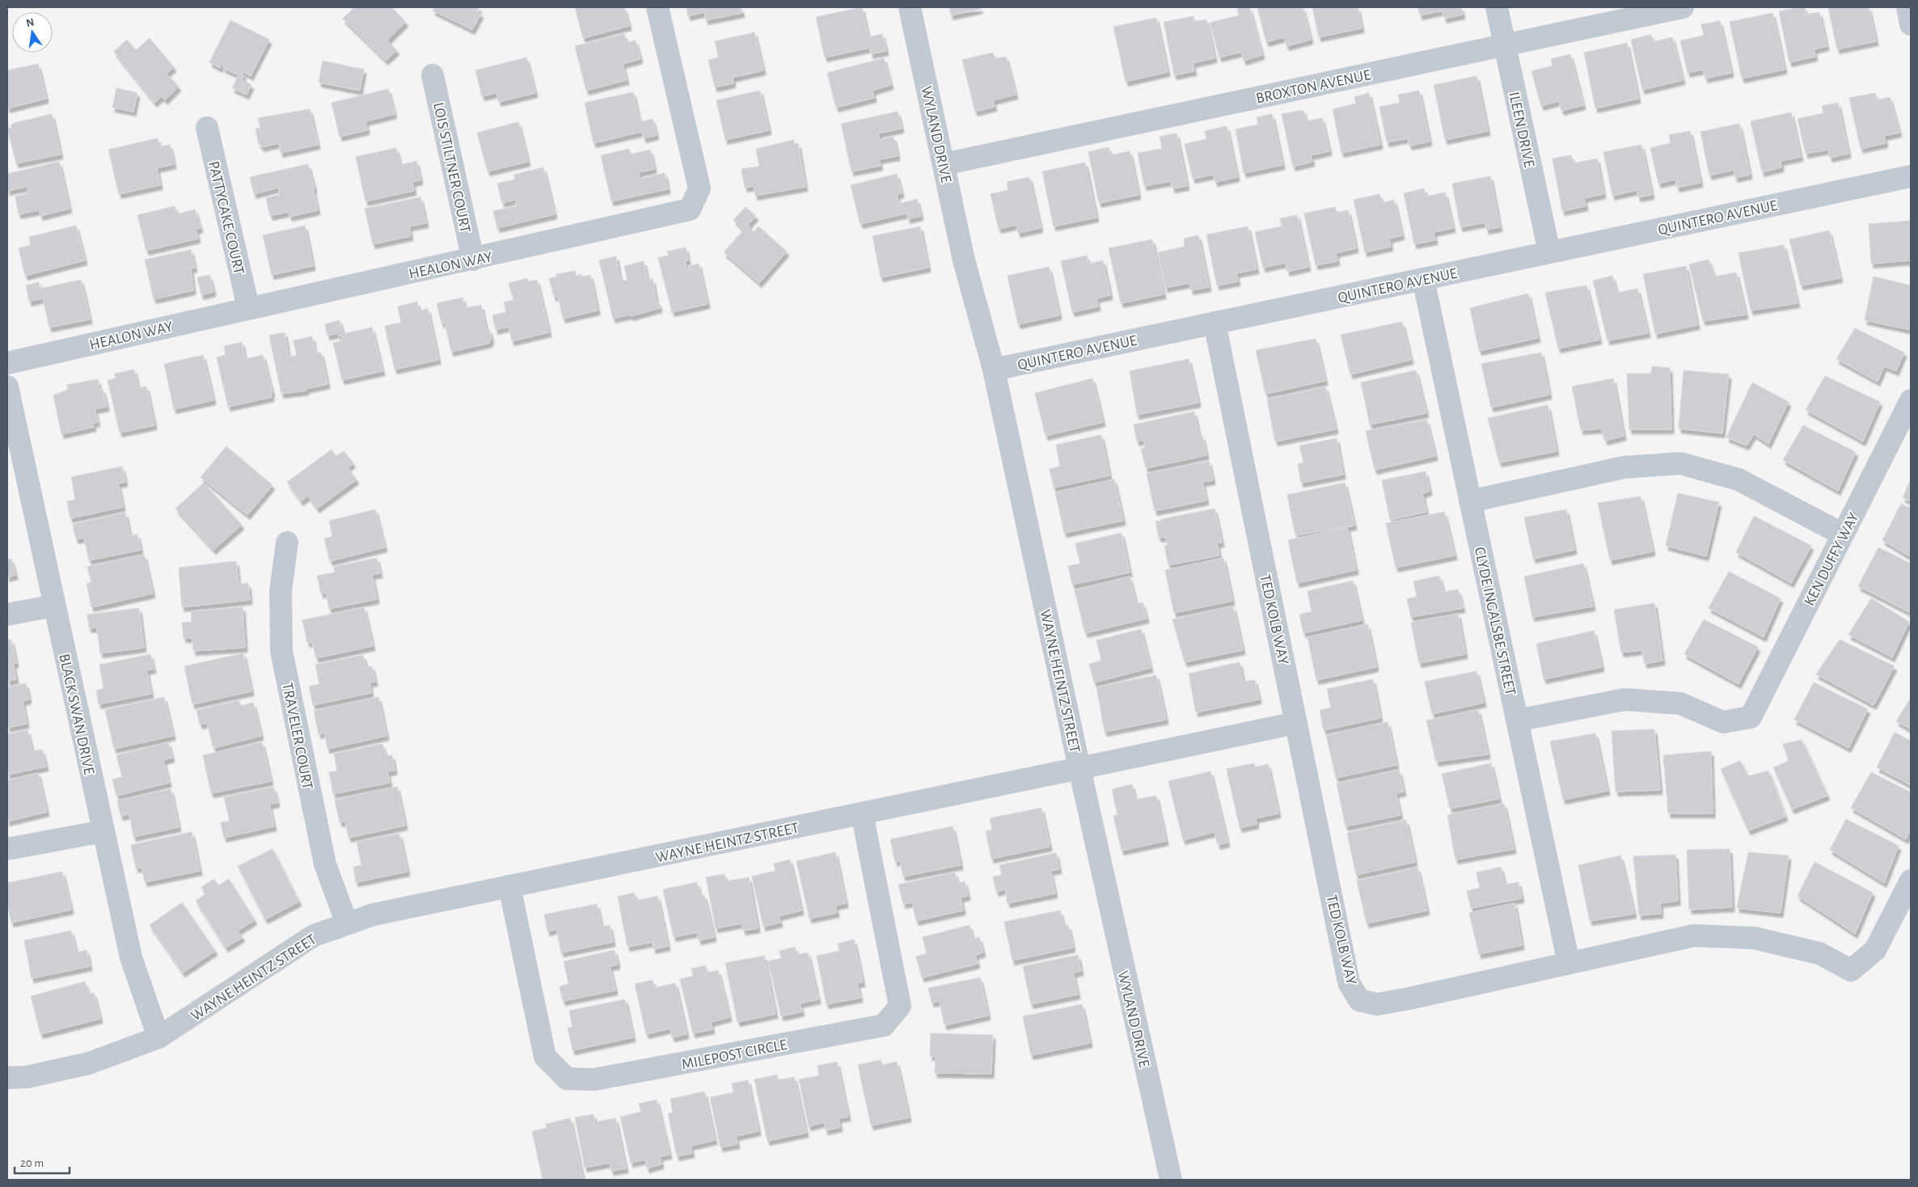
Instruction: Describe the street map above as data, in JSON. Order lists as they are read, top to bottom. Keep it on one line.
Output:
{"streets":{"street":["BROXTON AVENUE","ILEEN DRIVE","WYLAND DRIVE","LOIS STILTNER COURT","QUINTERO AVENUE","PATTYCAKE COURT","HEALON WAY","KEN DUFFY WAY","TED KOLB WAY","CLYDE INGALSBE STREET","WAYNE HEINTZ STREET","BLACK SWAN DRIVE","TRAVELER COURT","MILEPOST CIRCLE"]},"crossings":[["BROXTON AVENUE","ILEEN DRIVE"],["BROXTON AVENUE","WYLAND DRIVE"],["ILEEN DRIVE","QUINTERO AVENUE"],["WYLAND DRIVE","QUINTERO AVENUE"],["WYLAND DRIVE","WAYNE HEINTZ STREET"],["LOIS STILTNER COURT","HEALON WAY"],["QUINTERO AVENUE","TED KOLB WAY"],["QUINTERO AVENUE","CLYDE INGALSBE STREET"],["QUINTERO AVENUE","WAYNE HEINTZ STREET"],["PATTYCAKE COURT","HEALON WAY"],["KEN DUFFY WAY","CLYDE INGALSBE STREET"],["TED KOLB WAY","CLYDE INGALSBE STREET"],["WAYNE HEINTZ STREET","BLACK SWAN DRIVE"],["WAYNE HEINTZ STREET","TRAVELER COURT"],["WAYNE HEINTZ STREET","MILEPOST CIRCLE"]],"scale_bar":"20 m","north":"top"}
